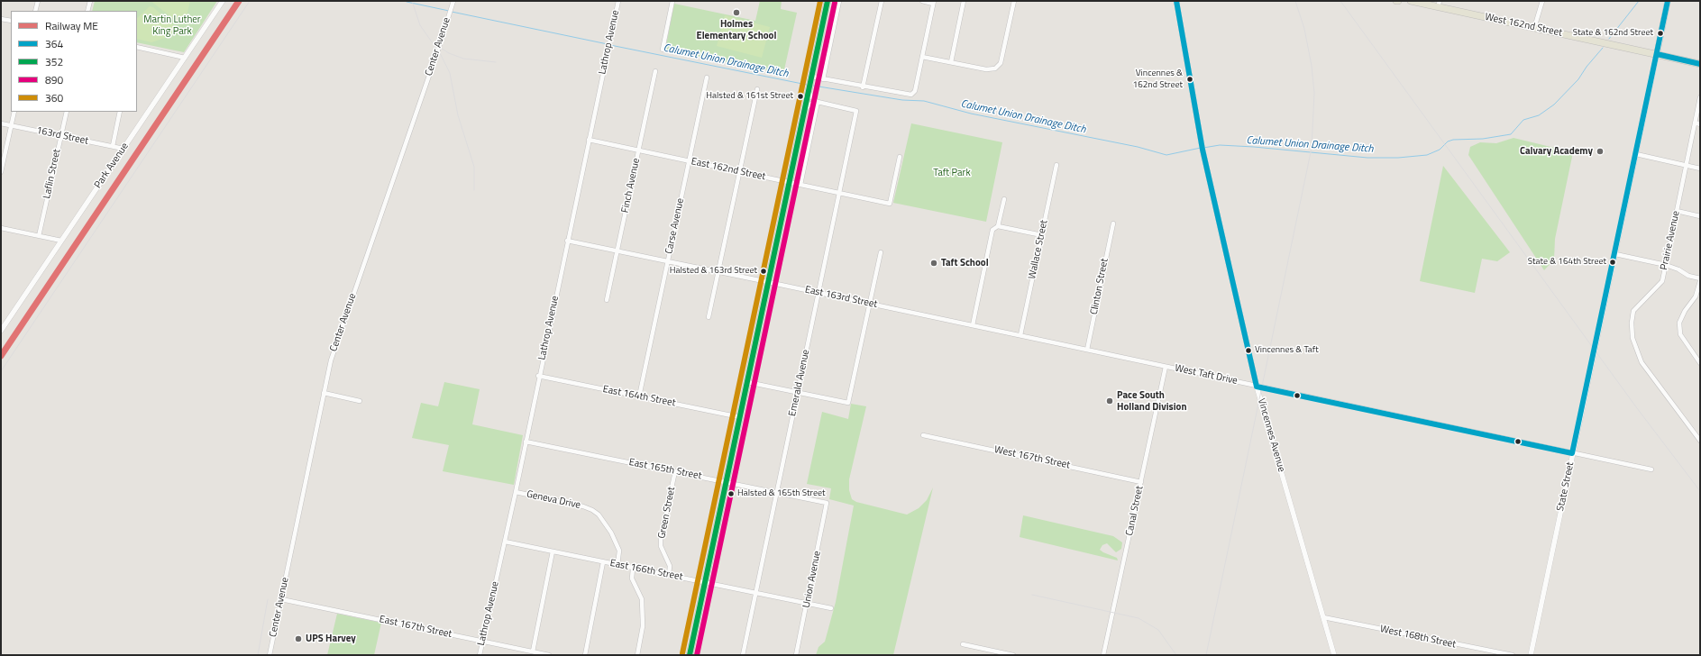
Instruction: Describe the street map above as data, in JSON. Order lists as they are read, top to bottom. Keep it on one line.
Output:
{"streets":{"main road":["West 162nd Street","State Street"],"street":["Lathrop Avenue","Center Avenue","163rd Street","Park Avenue","East 162nd Street","Laflin Street","Finch Avenue","Carse Avenue","Prairie Avenue","Wallace Street","Clinton Street","East 163rd Street","West Taft Drive","Emerald Avenue","East 164th Street","Vincennes Avenue","West 167th Street","East 165th Street","Geneva Drive","Canal Street","Green Street","East 166th Street","Union Avenue","East 167th Street","West 168th Street"]},"crossings":[["West 162nd Street","State Street"],["Lathrop Avenue","East 162nd Street"],["Lathrop Avenue","East 163rd Street"],["Lathrop Avenue","East 164th Street"],["Lathrop Avenue","East 165th Street"],["Lathrop Avenue","Geneva Drive"],["Lathrop Avenue","East 166th Street"],["Lathrop Avenue","East 167th Street"],["Center Avenue","East 167th Street"],["163rd Street","Park Avenue"],["163rd Street","Laflin Street"],["East 162nd Street","Finch Avenue"],["East 162nd Street","Carse Avenue"],["East 162nd Street","Emerald Avenue"],["Finch Avenue","East 163rd Street"],["Carse Avenue","East 163rd Street"],["Carse Avenue","East 164th Street"],["Wallace Street","East 163rd Street"],["Clinton Street","East 163rd Street"],["East 163rd Street","West Taft Drive"],["East 163rd Street","Emerald Avenue"],["West Taft Drive","Vincennes Avenue"],["West Taft Drive","State Street"],["West Taft Drive","Canal Street"],["Emerald Avenue","East 165th Street"],["Emerald Avenue","East 166th Street"],["Vincennes Avenue","West 168th Street"],["West 167th Street","Canal Street"],["East 165th Street","Green Street"],["East 165th Street","Union Avenue"],["Geneva Drive","East 166th Street"],["Green Street","East 166th Street"],["East 166th Street","Union Avenue"]],"water":["Calumet Union Drainage Ditch"],"parks":["Martin Luther King Park","Taft Park"],"places":["Holmes Elementary School","State & 162nd Street","Vincennes & 162nd Street","Halsted & 161st Street","Calvary Academy","State & 164th Street","Taft School","Halsted & 163rd Street","Vincennes & Taft","Pace South Holland Division","Halsted & 165th Street","UPS Harvey"],"lines":["rail line ME","transit line 364","transit line 352","transit line 360","transit line 890"],"legend":["Railway ME","364","352","890","360"]}
